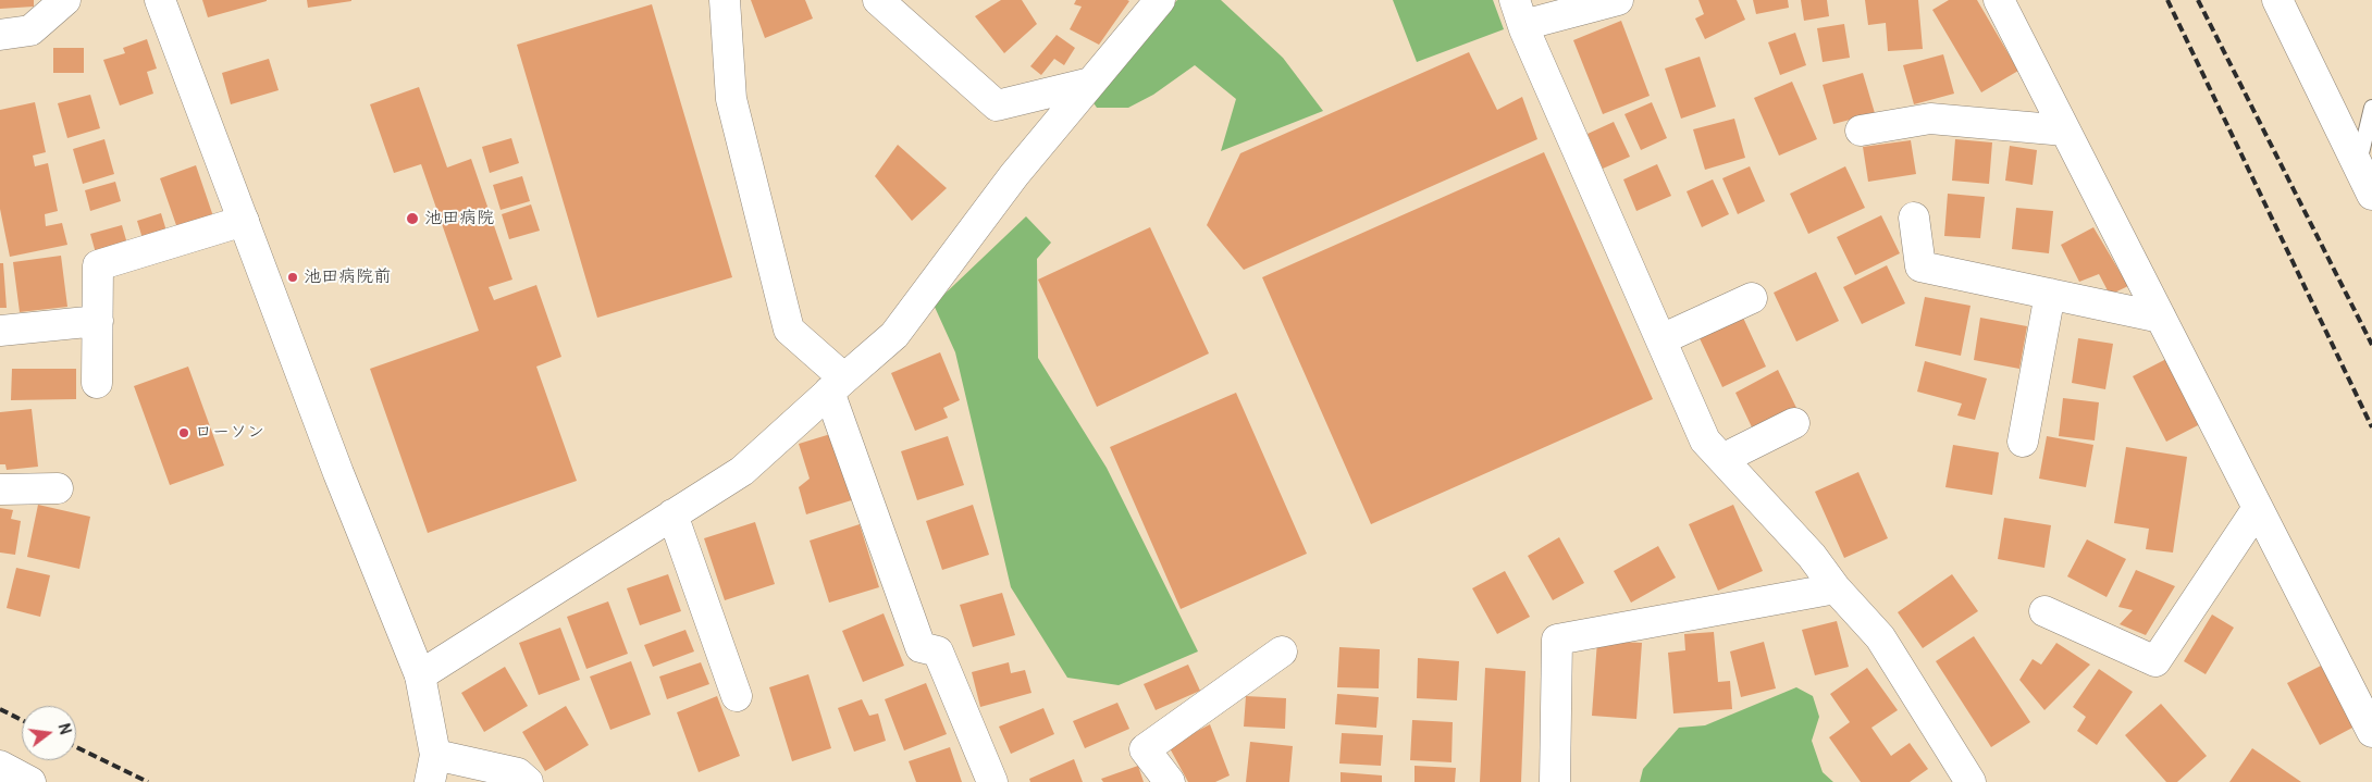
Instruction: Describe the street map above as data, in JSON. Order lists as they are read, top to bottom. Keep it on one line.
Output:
{"places":["池田病院","池田病院前","ローソン"],"north":"right"}
